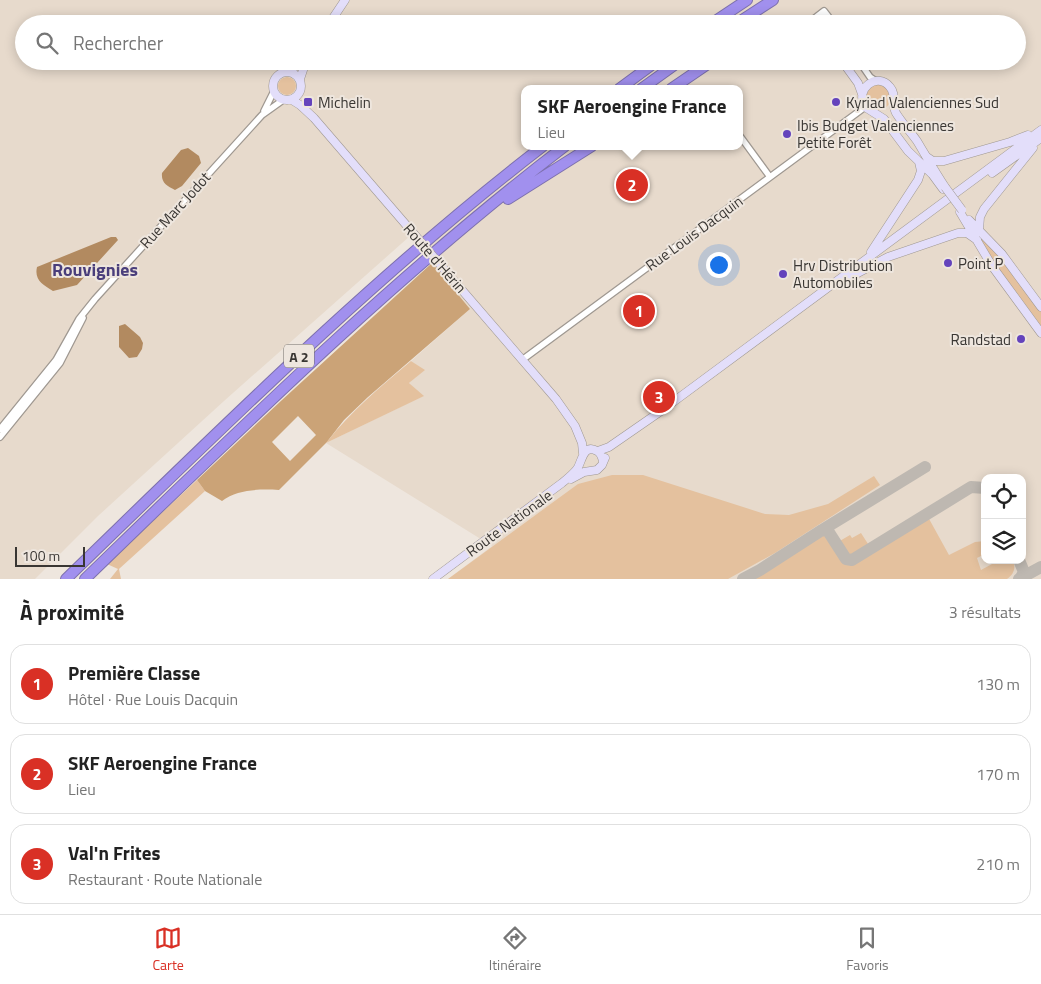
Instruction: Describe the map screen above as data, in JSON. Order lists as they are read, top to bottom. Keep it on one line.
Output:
{"streets":{"highway":["A 2"],"main road":["Route d'Hérin","Route Nationale"],"street":["Rue Marc Jodot","Rue Louis Dacquin"]},"crossings":[["Rue Marc Jodot","Route d'Hérin"],["Rue Louis Dacquin","Route d'Hérin"],["Route d'Hérin","Route Nationale"]],"districts":["Rouvignies"],"places":{"transit":["Michelin"],"other":["Kyriad Valenciennes Sud","Ibis Budget Valenciennes Petite Forêt","Point P","Hrv Distribution Automobiles","Randstad"]},"scale_bar":"100 m","page":{"search":"Rechercher","popup":["SKF Aeroengine France","Lieu"],"pins":["2","1","3"],"scale":"100 m","heading":["À proximité","3 résultats"],"list":[{"mark":"1","name":"Première Classe","note":"Hôtel · Rue Louis Dacquin","value":"130 m"},{"mark":"2","name":"SKF Aeroengine France","note":"Lieu","value":"170 m"},{"mark":"3","name":"Val'n Frites","note":"Restaurant · Route Nationale","value":"210 m"}],"nav":["Carte","Itinéraire","Favoris"]}}
